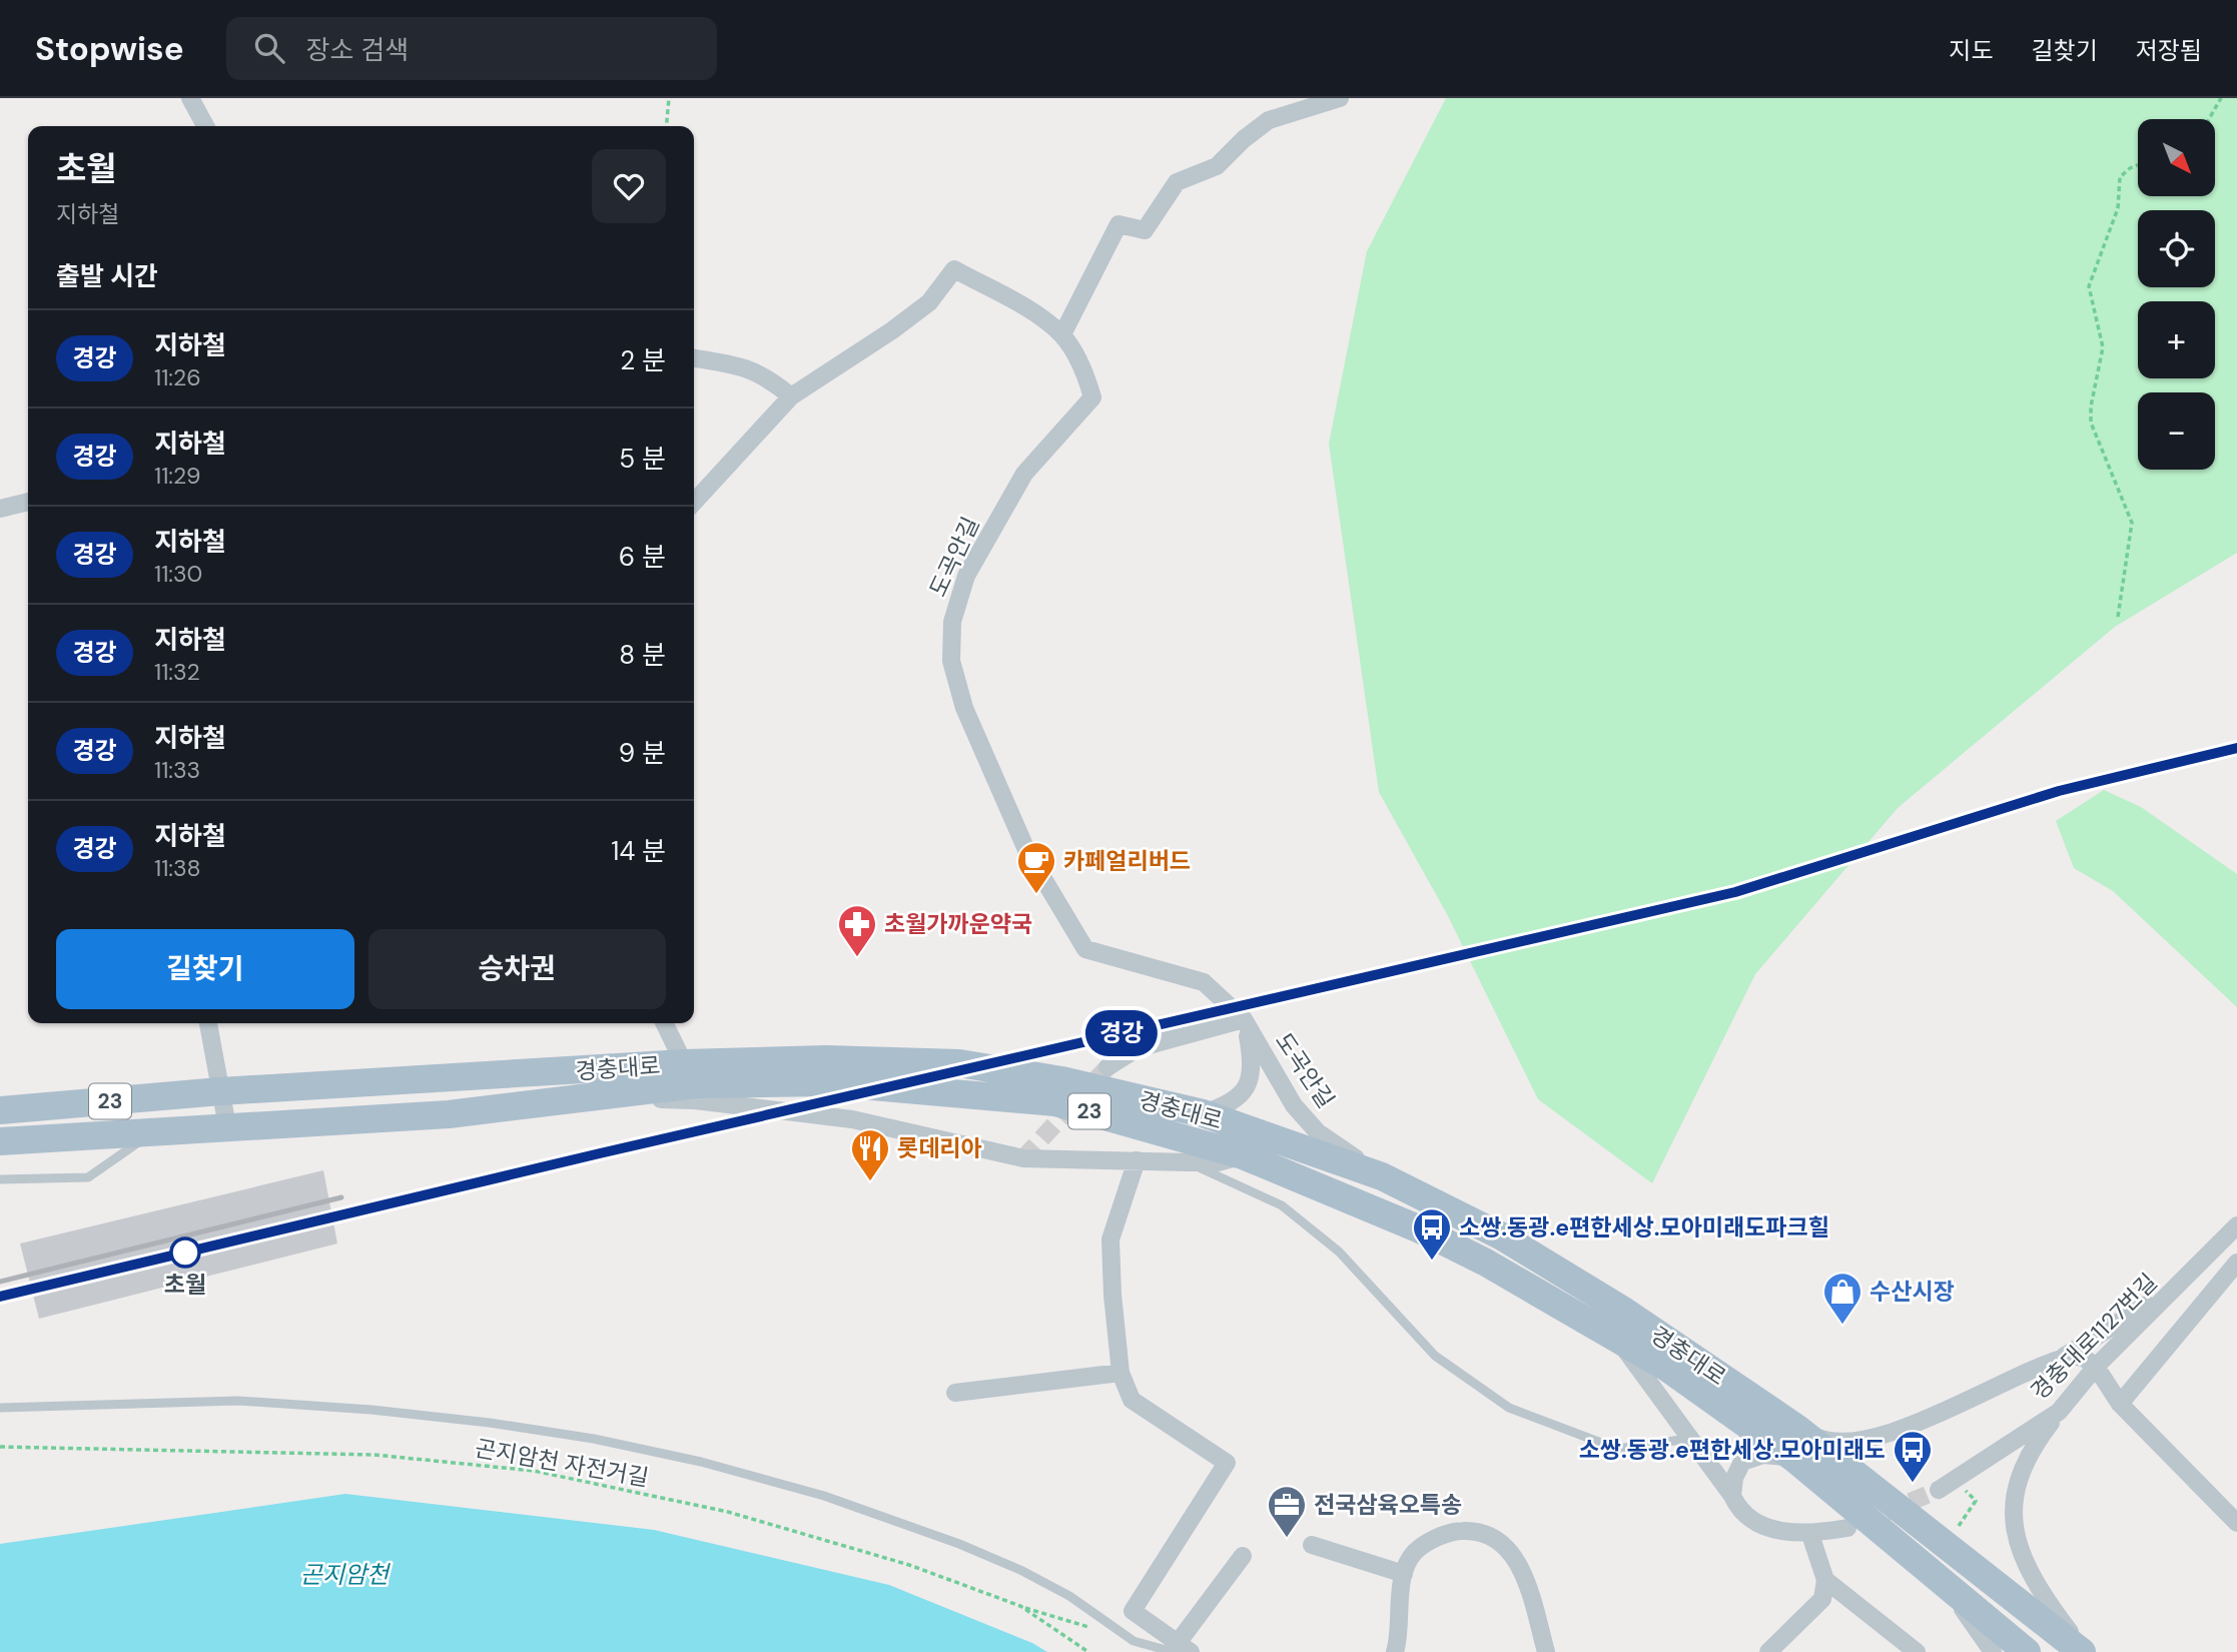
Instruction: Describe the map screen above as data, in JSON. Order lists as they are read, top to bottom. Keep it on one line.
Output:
{"streets":{"main road":["경충대로","23"],"street":["도곡안길","경충대로1127번길"],"path":["곤지암천 자전거길"]},"crossings":[["도곡안길","경충대로"]],"water":["곤지암천"],"places":{"cafe":["카페얼리버드"],"pharmacy":["초월가까운약국"],"restaurant":["롯데리아"],"other":["초월"],"bus stop":["소쌍.동광.e편한세상.모아미래도파크힐","소쌍.동광.e편한세상.모아미래도"],"shop":["수산시장"],"office":["전국삼육오특송"]},"lines":["metro line 경강"],"north":"bottom right","page":{"header":"Stopwise","search":"장소 검색","nav":["지도","길찾기","저장됨"],"on_map":"경강","map_buttons":["+","−"],"heading":[["초월","지하철"],"출발 시간"],"list":[{"mark":"경강","name":"지하철","note":"11:26","value":"2 분"},{"mark":"경강","name":"지하철","note":"11:29","value":"5 분"},{"mark":"경강","name":"지하철","note":"11:30","value":"6 분"},{"mark":"경강","name":"지하철","note":"11:32","value":"8 분"},{"mark":"경강","name":"지하철","note":"11:33","value":"9 분"},{"mark":"경강","name":"지하철","note":"11:38","value":"14 분"}],"buttons":["길찾기","승차권"]}}
